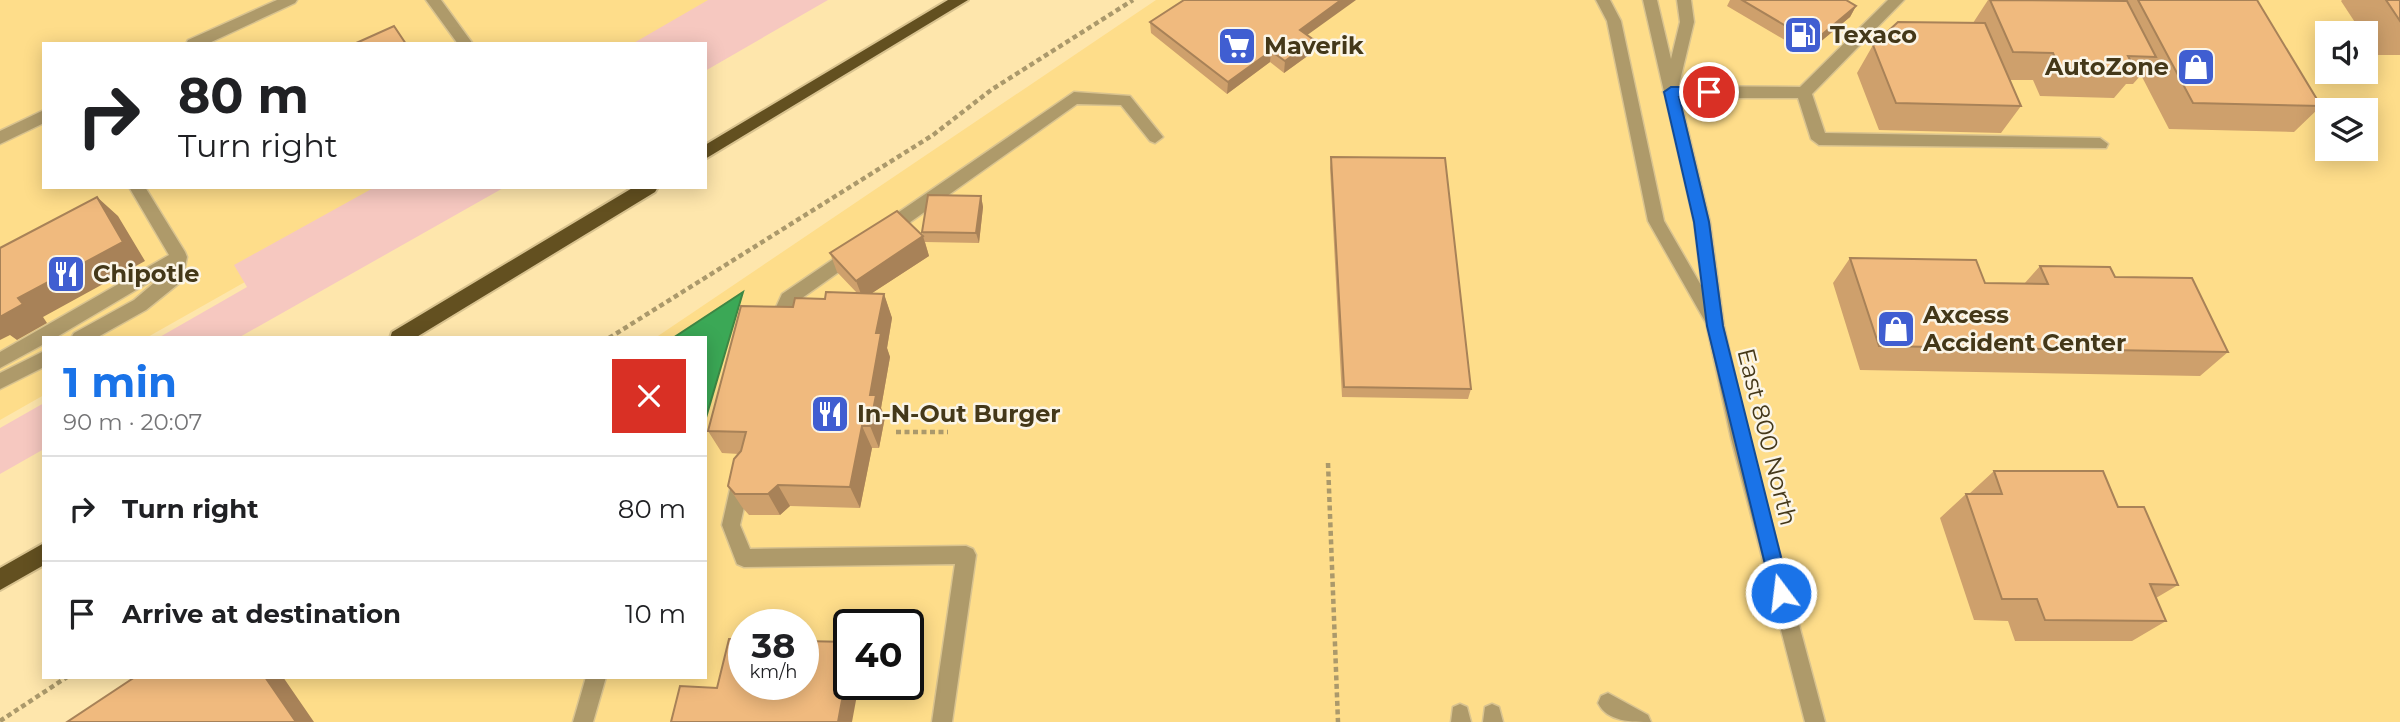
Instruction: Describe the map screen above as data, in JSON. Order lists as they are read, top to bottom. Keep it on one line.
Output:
{"streets":{"street":["East 800 North"]},"places":{"fuel station":["Texaco"],"supermarket":["Maverik"],"shop":["AutoZone","Axcess Accident Center"],"restaurant":["Chipotle","In-N-Out Burger"]},"page":{"turn":["80 m","Turn right"],"heading":["1 min","90 m · 20:07"],"list":[{"name":"Turn right","value":"80 m"},{"name":"Arrive at destination","value":"10 m"}],"speed":"38 km/h","limit":"40"}}
